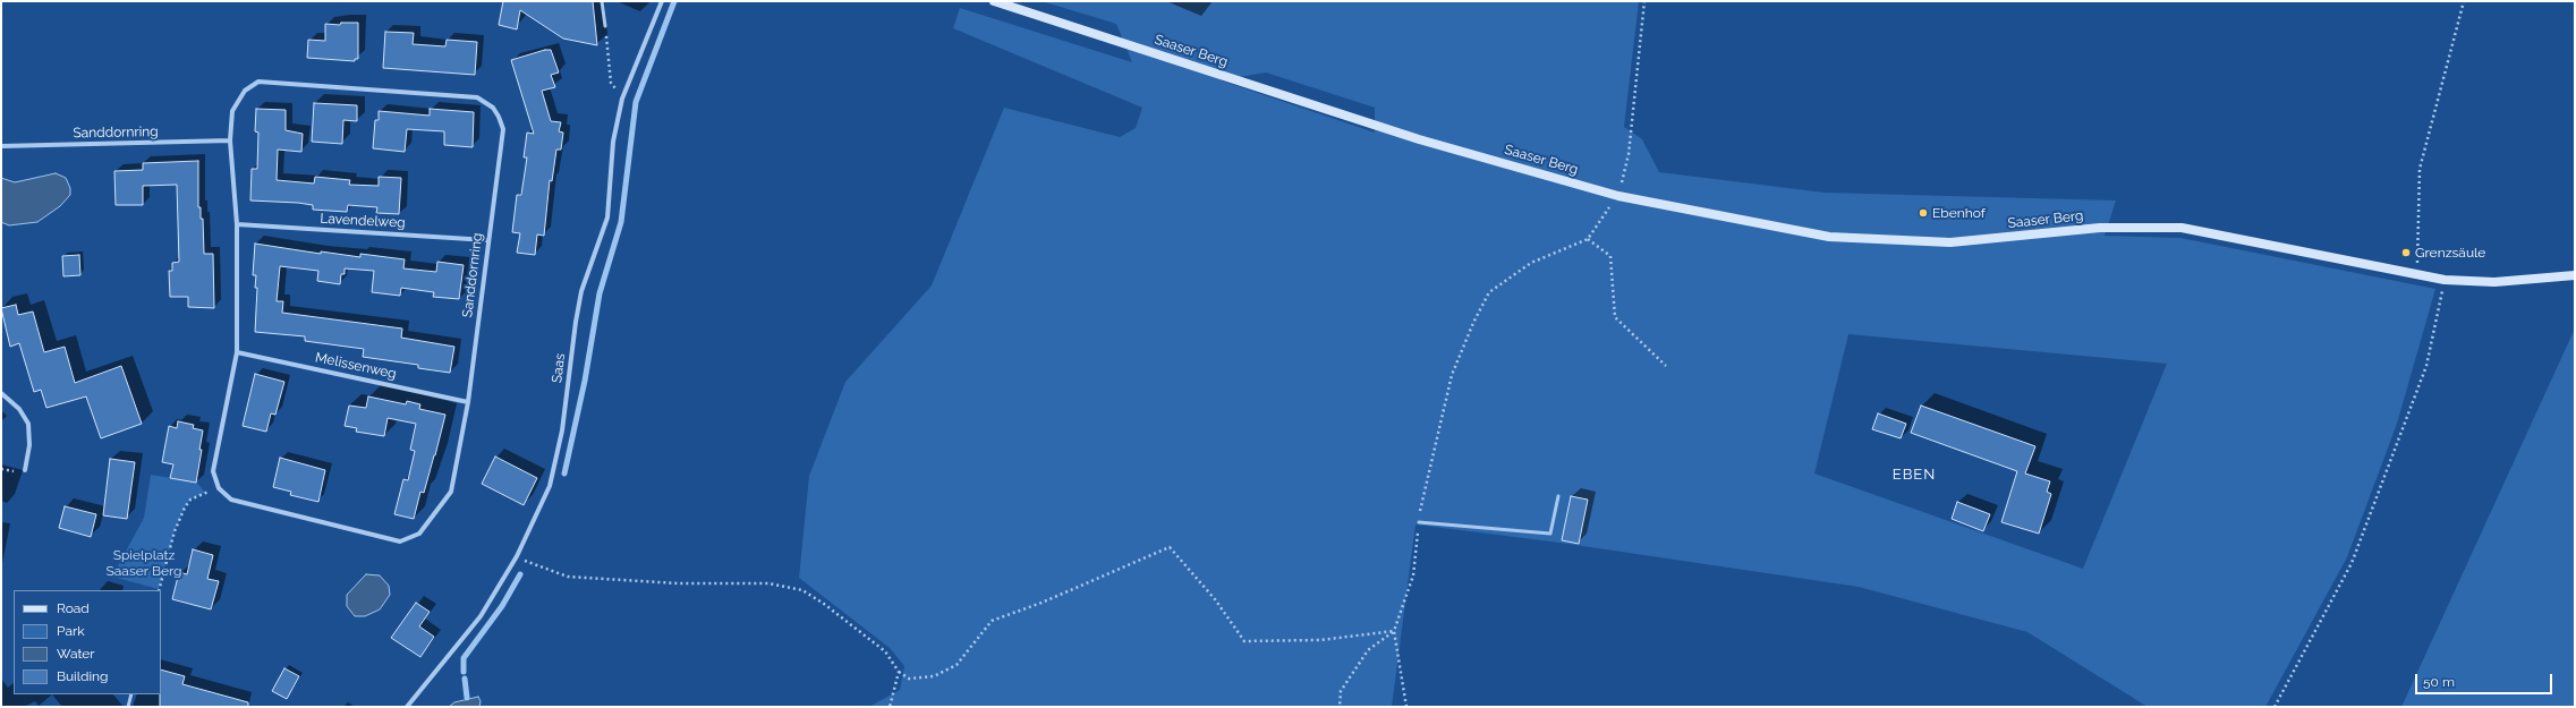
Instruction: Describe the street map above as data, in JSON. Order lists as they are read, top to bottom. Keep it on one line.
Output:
{"streets":{"street":["Saaser Berg","Sanddornring","Lavendelweg","Melissenweg","Saas"]},"crossings":[["Sanddornring","Lavendelweg"],["Sanddornring","Melissenweg"]],"districts":["EBEN"],"parks":["Spielplatz Saaser Berg"],"places":["Ebenhof","Grenzsäule"],"legend":["Road","Park","Water","Building"],"scale_bar":"50 m"}
